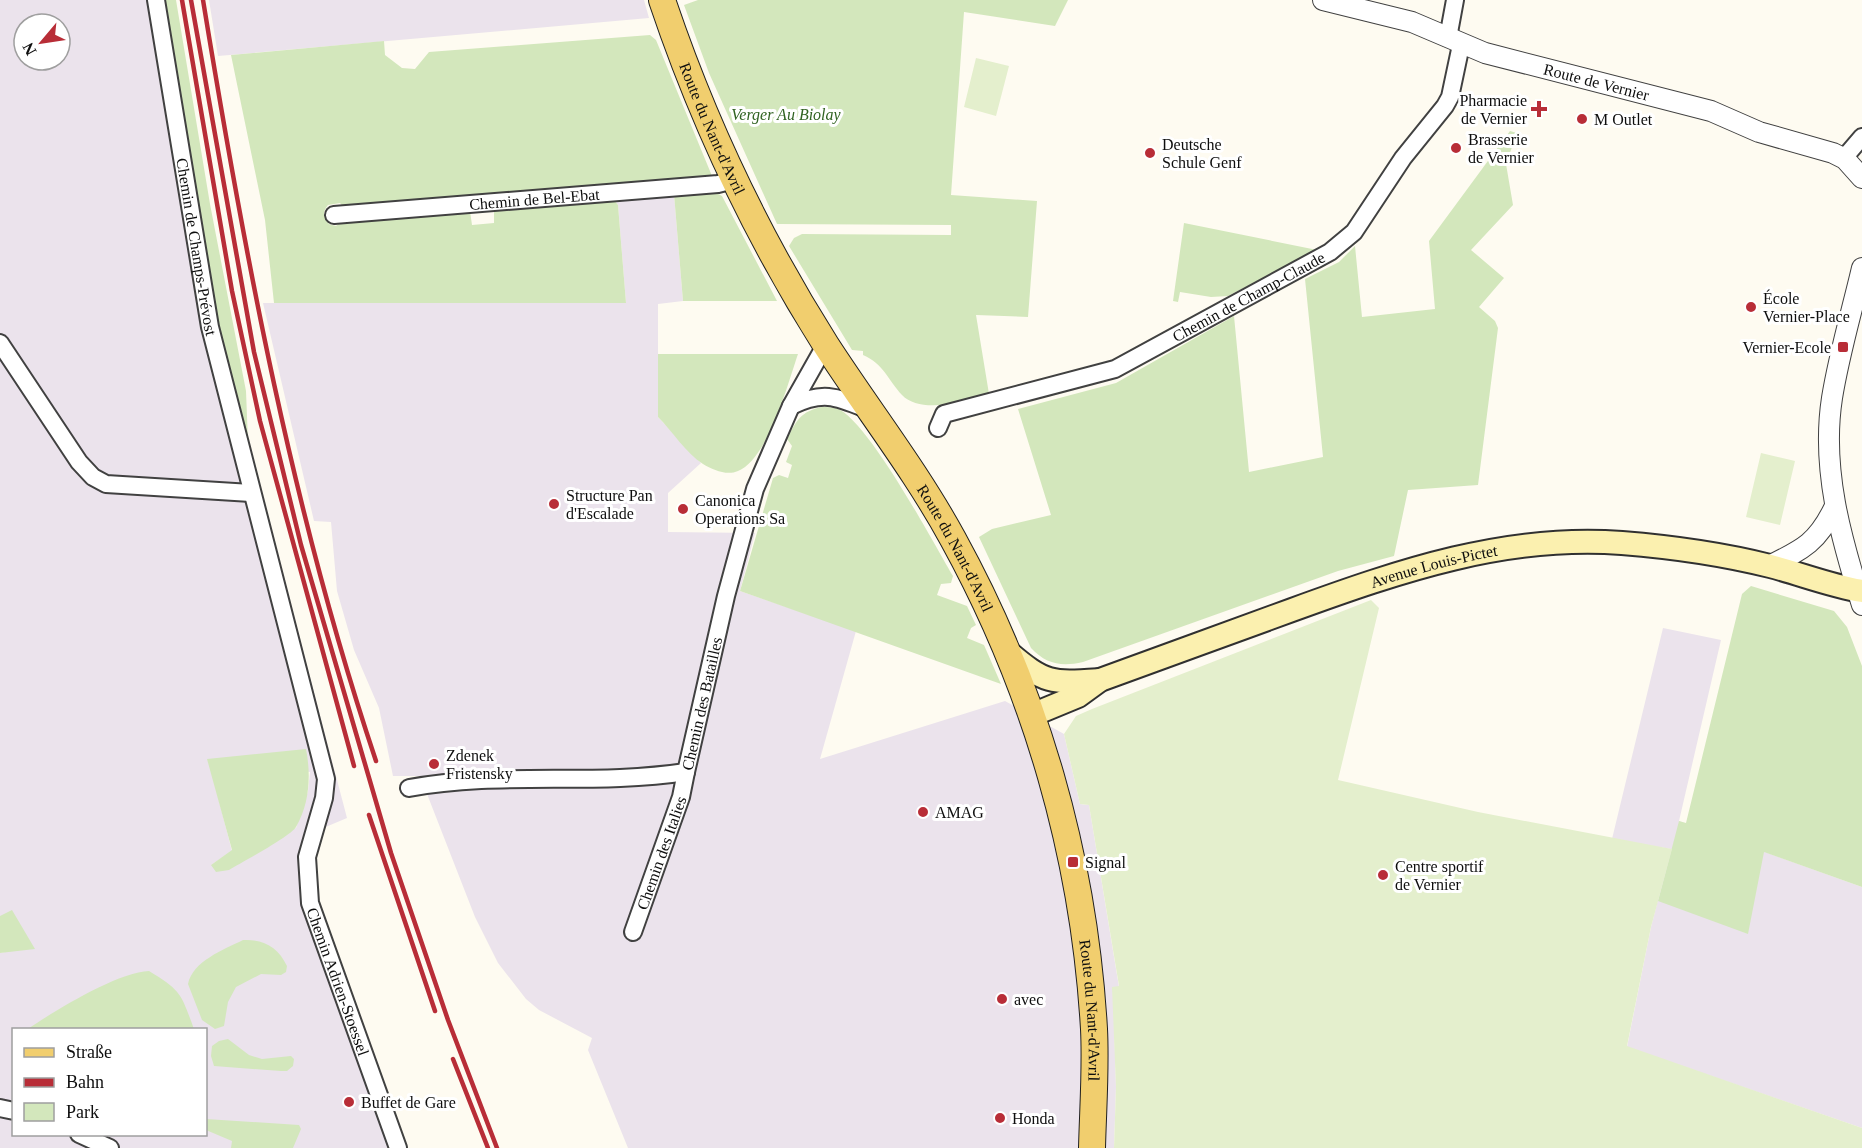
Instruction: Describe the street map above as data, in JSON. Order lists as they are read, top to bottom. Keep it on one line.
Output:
{"streets":{"main road":["Route du Nant-d'Avril","Avenue Louis-Pictet"],"street":["Route de Vernier","Chemin de Bel-Ebat","Chemin de Champs-Prévost","Chemin de Champ-Claude","Chemin des Batailles","Chemin des Italies","Chemin Adrien-Stoessel"]},"crossings":[["Route de Vernier","Chemin de Champ-Claude"],["Route du Nant-d'Avril","Chemin de Bel-Ebat"],["Route du Nant-d'Avril","Avenue Louis-Pictet"],["Route du Nant-d'Avril","Chemin des Batailles"],["Chemin de Champs-Prévost","Chemin Adrien-Stoessel"],["Chemin des Batailles","Chemin des Italies"]],"parks":["Verger Au Biolay"],"places":{"health":["Pharmacie de Vernier"],"other":["M Outlet","Brasserie de Vernier","Deutsche Schule Genf","École Vernier-Place","Structure Pan d'Escalade","Canonica Operations Sa","Zdenek Fristensky","AMAG","Centre sportif de Vernier","avec","Buffet de Gare","Honda"],"transit":["Vernier-Ecole","Signal"]},"legend":["Straße","Bahn","Park"],"north":"bottom left"}
